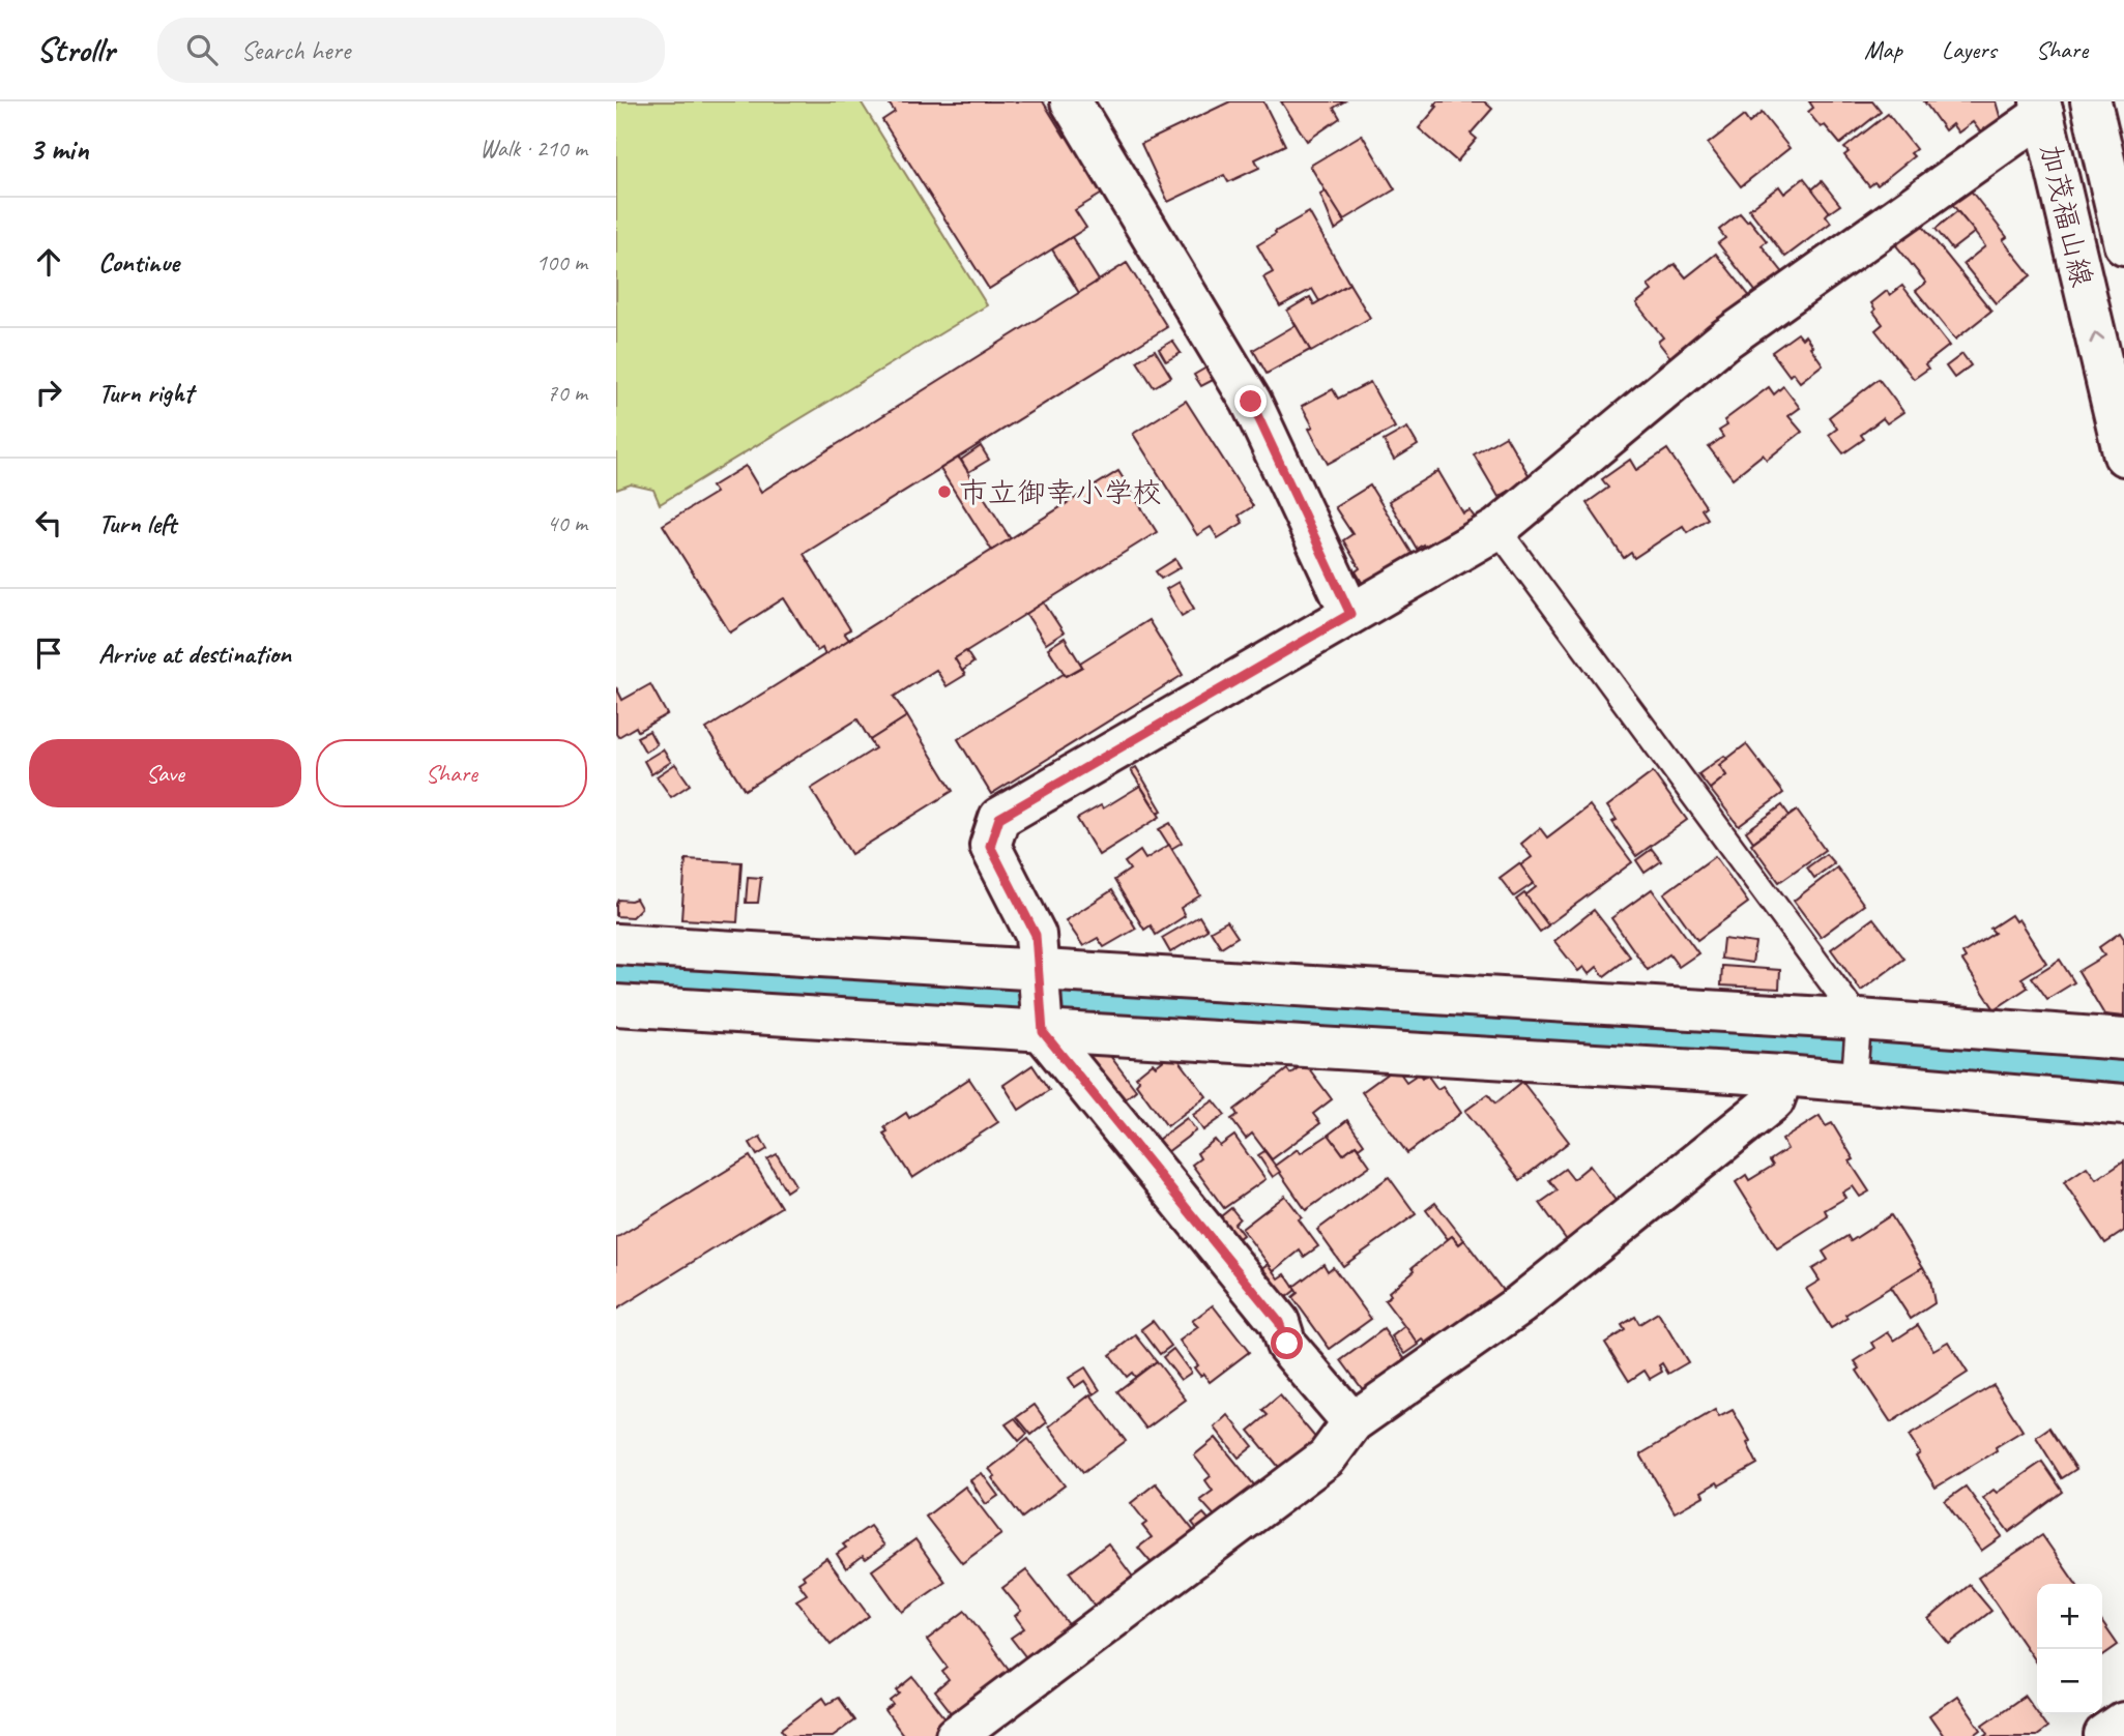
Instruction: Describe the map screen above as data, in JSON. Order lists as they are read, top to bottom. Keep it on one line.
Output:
{"streets":{"street":["加茂福山線"]},"places":["市立御幸小学校"],"page":{"header":"Strollr","search":"Search here","nav":["Map","Layers","Share"],"heading":["3 min","Walk · 210 m"],"list":[["Continue","100 m"],["Turn right","70 m"],["Turn left","40 m"],"Arrive at destination"],"buttons":["Save","Share"],"map_buttons":["+","−"]}}
